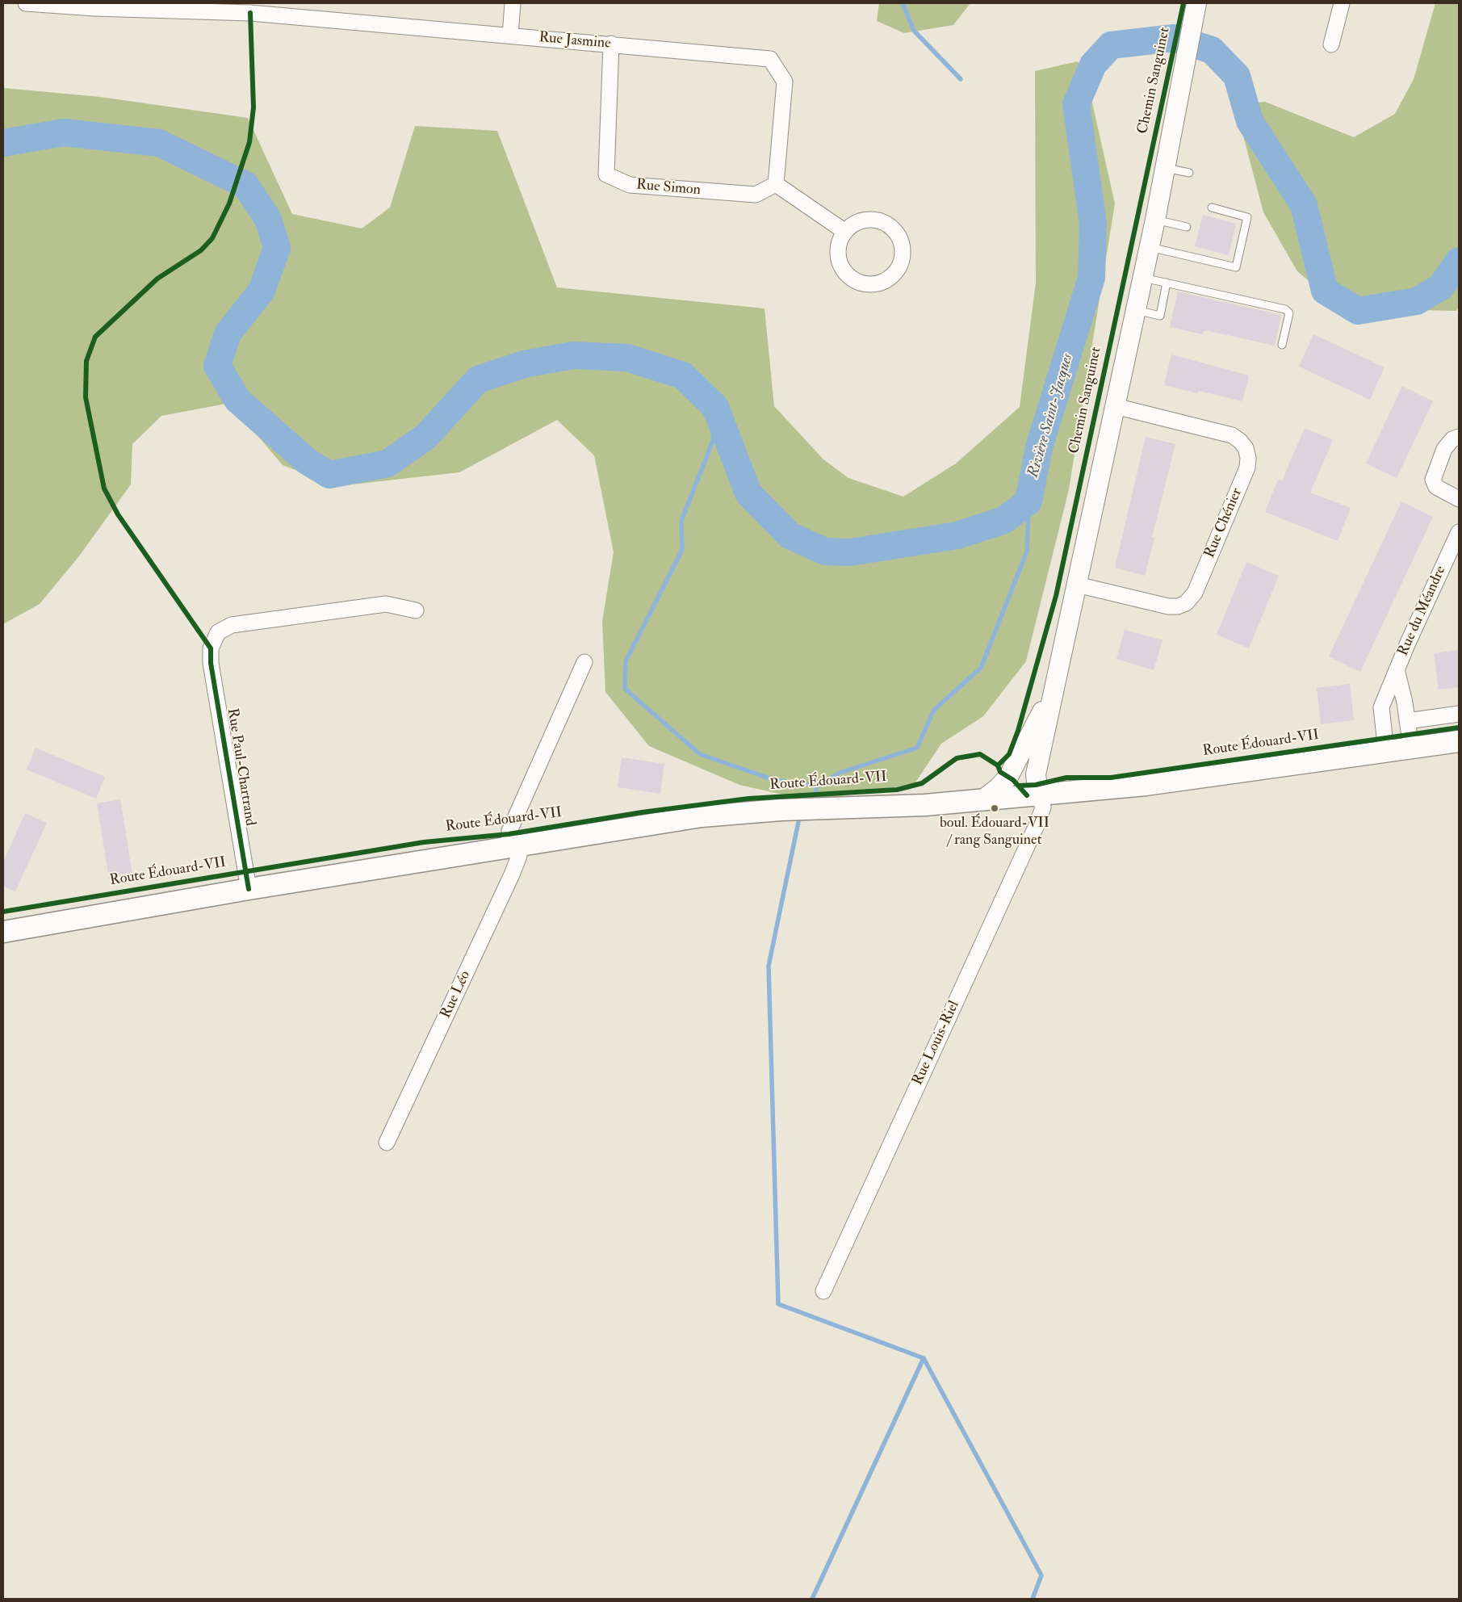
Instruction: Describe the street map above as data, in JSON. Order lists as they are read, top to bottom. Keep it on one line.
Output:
{"streets":{"main road":["Route Édouard-VII"],"street":["Rue Jasmine","Chemin Sanguinet","Rue Simon","Rue Chénier","Rue du Méandre","Rue Paul-Chartrand","Rue Léo","Rue Louis-Riel"]},"crossings":[["Rue Jasmine","Rue Simon"],["Chemin Sanguinet","Rue Chénier"],["Chemin Sanguinet","Route Édouard-VII"],["Chemin Sanguinet","Rue Louis-Riel"],["Rue du Méandre","Route Édouard-VII"],["Route Édouard-VII","Rue Paul-Chartrand"],["Route Édouard-VII","Rue Léo"],["Route Édouard-VII","Rue Louis-Riel"]],"water":["Rivière Saint-Jacques"],"places":["boul. Édouard-VII / rang Sanguinet"]}
